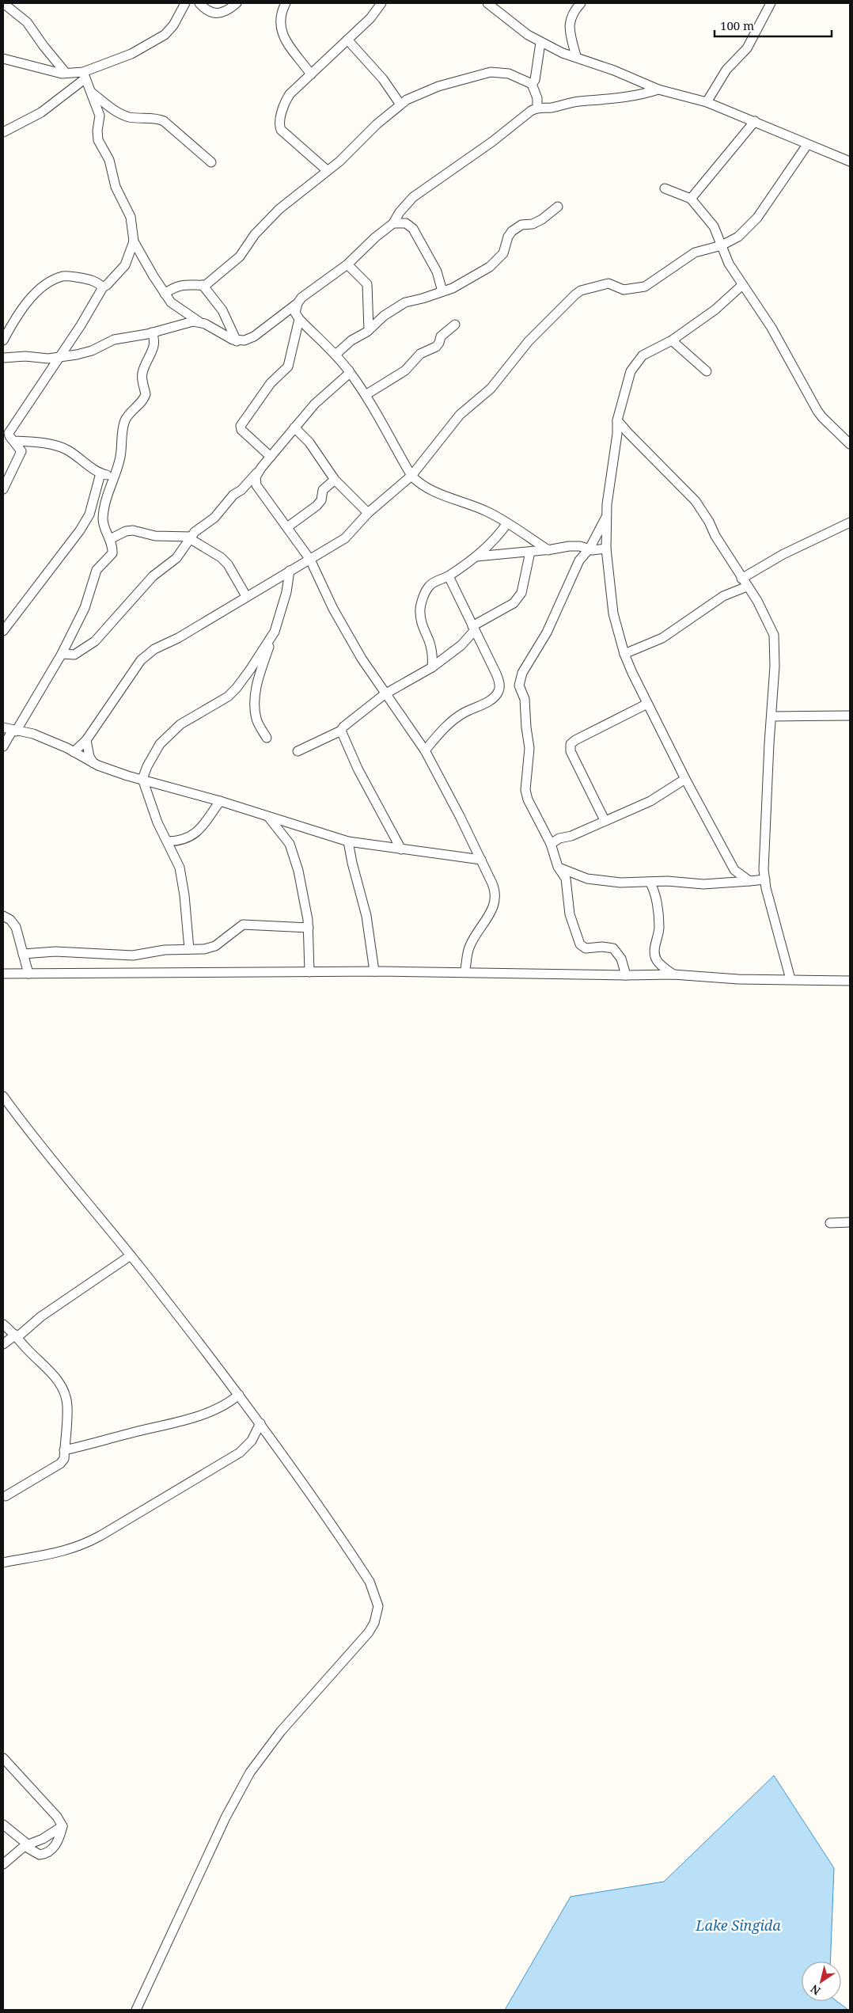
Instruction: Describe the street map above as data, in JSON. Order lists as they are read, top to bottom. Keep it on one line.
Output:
{"water":["Lake Singida"],"scale_bar":"100 m","north":"bottom left"}
